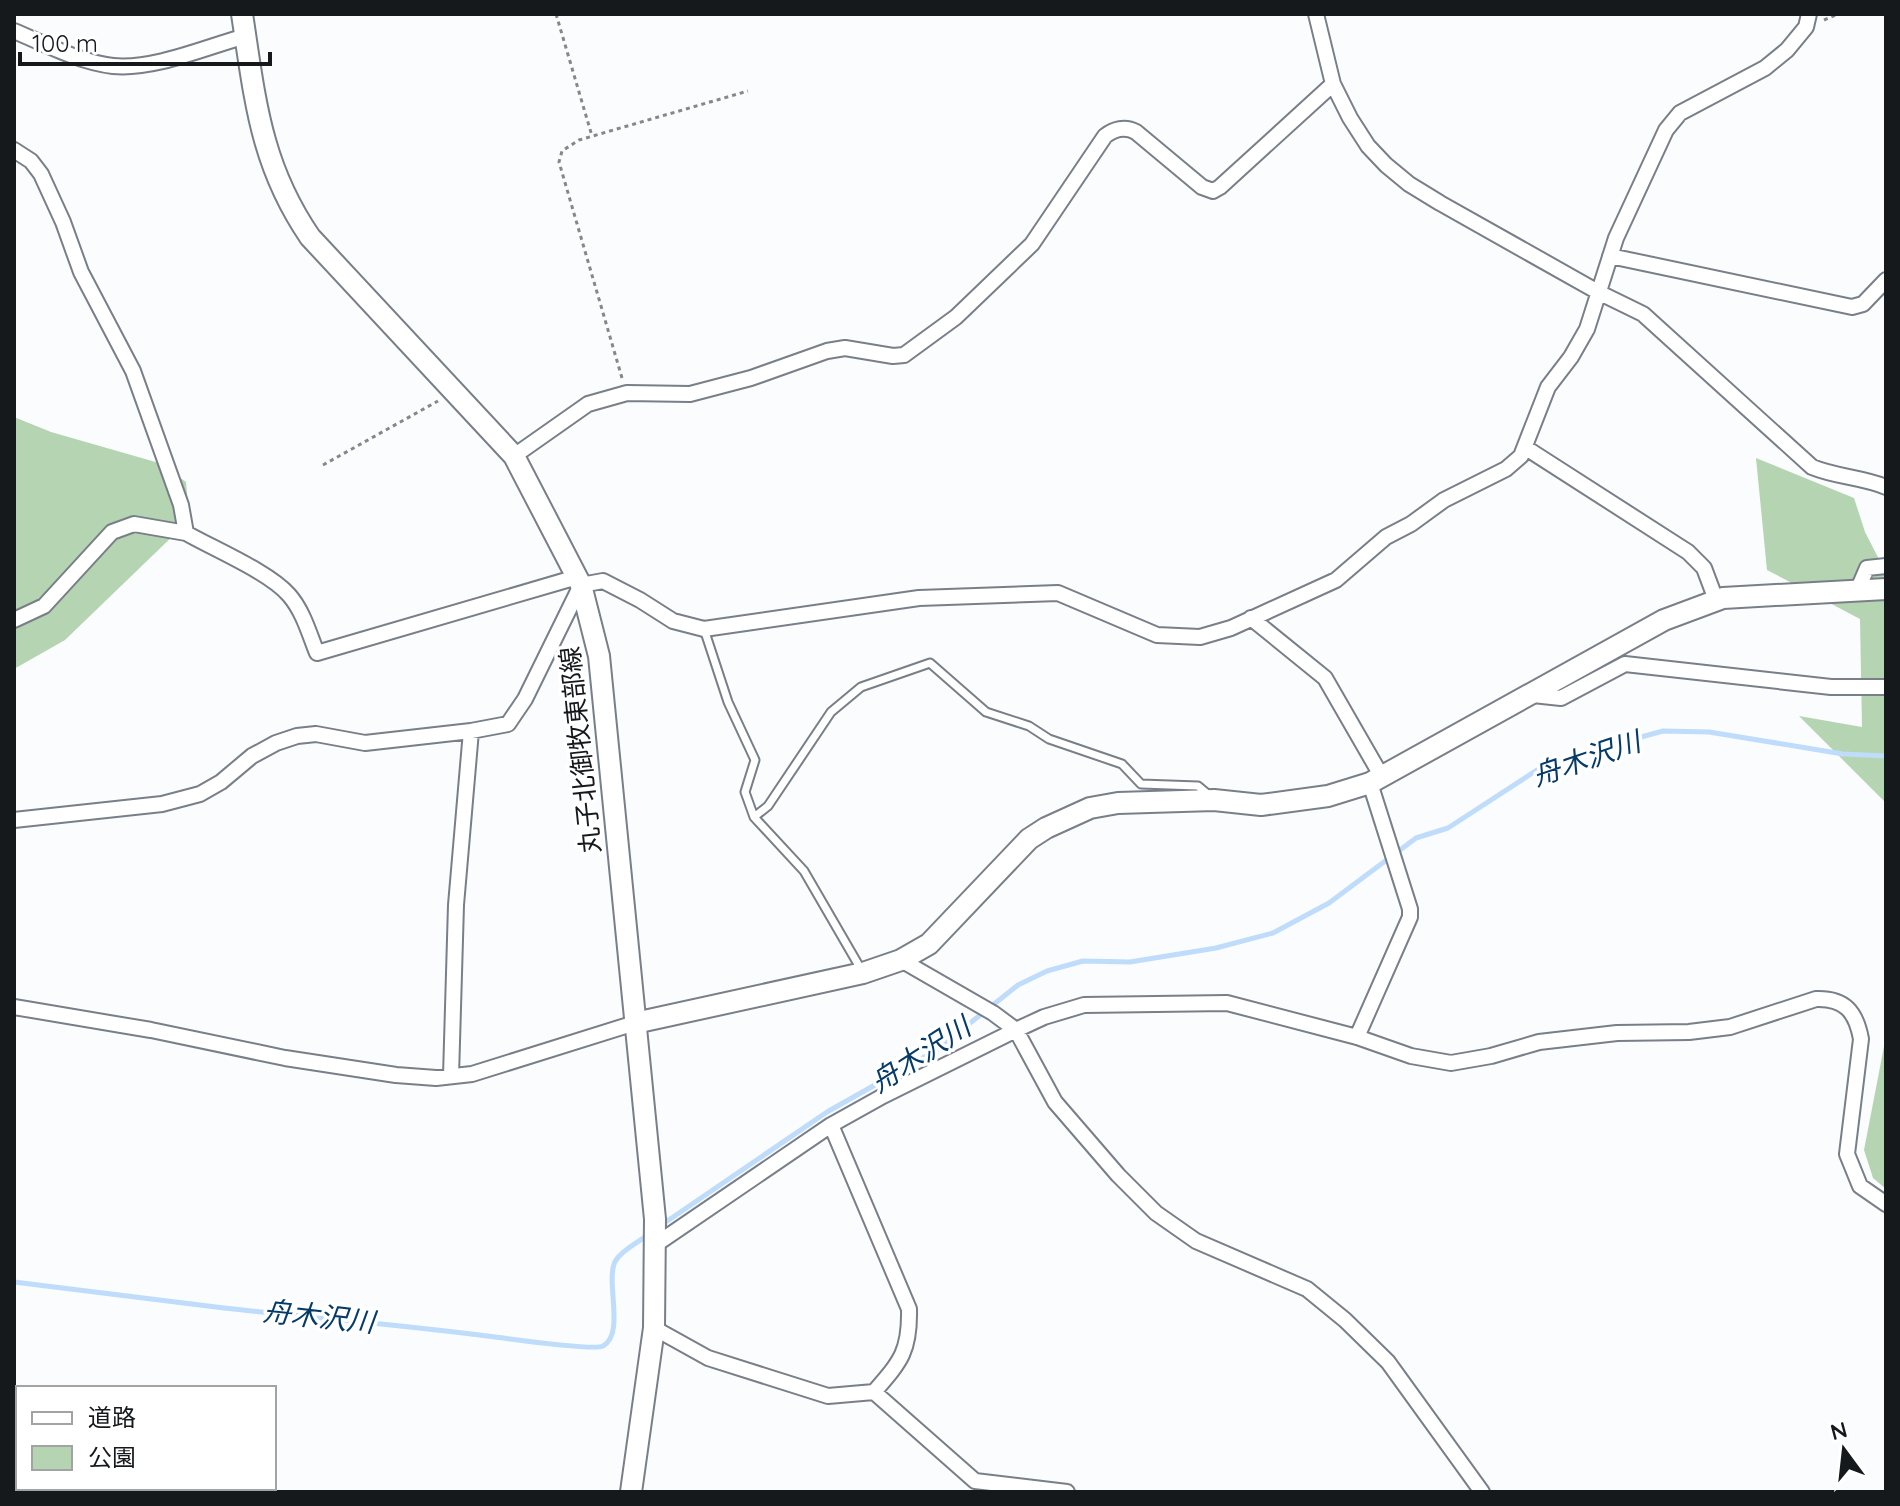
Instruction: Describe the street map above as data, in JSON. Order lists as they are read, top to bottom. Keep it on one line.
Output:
{"streets":{"main road":["丸子北御牧東部線"]},"water":["舟木沢川"],"legend":["道路","公園"],"scale_bar":"100 m","north":"top"}
